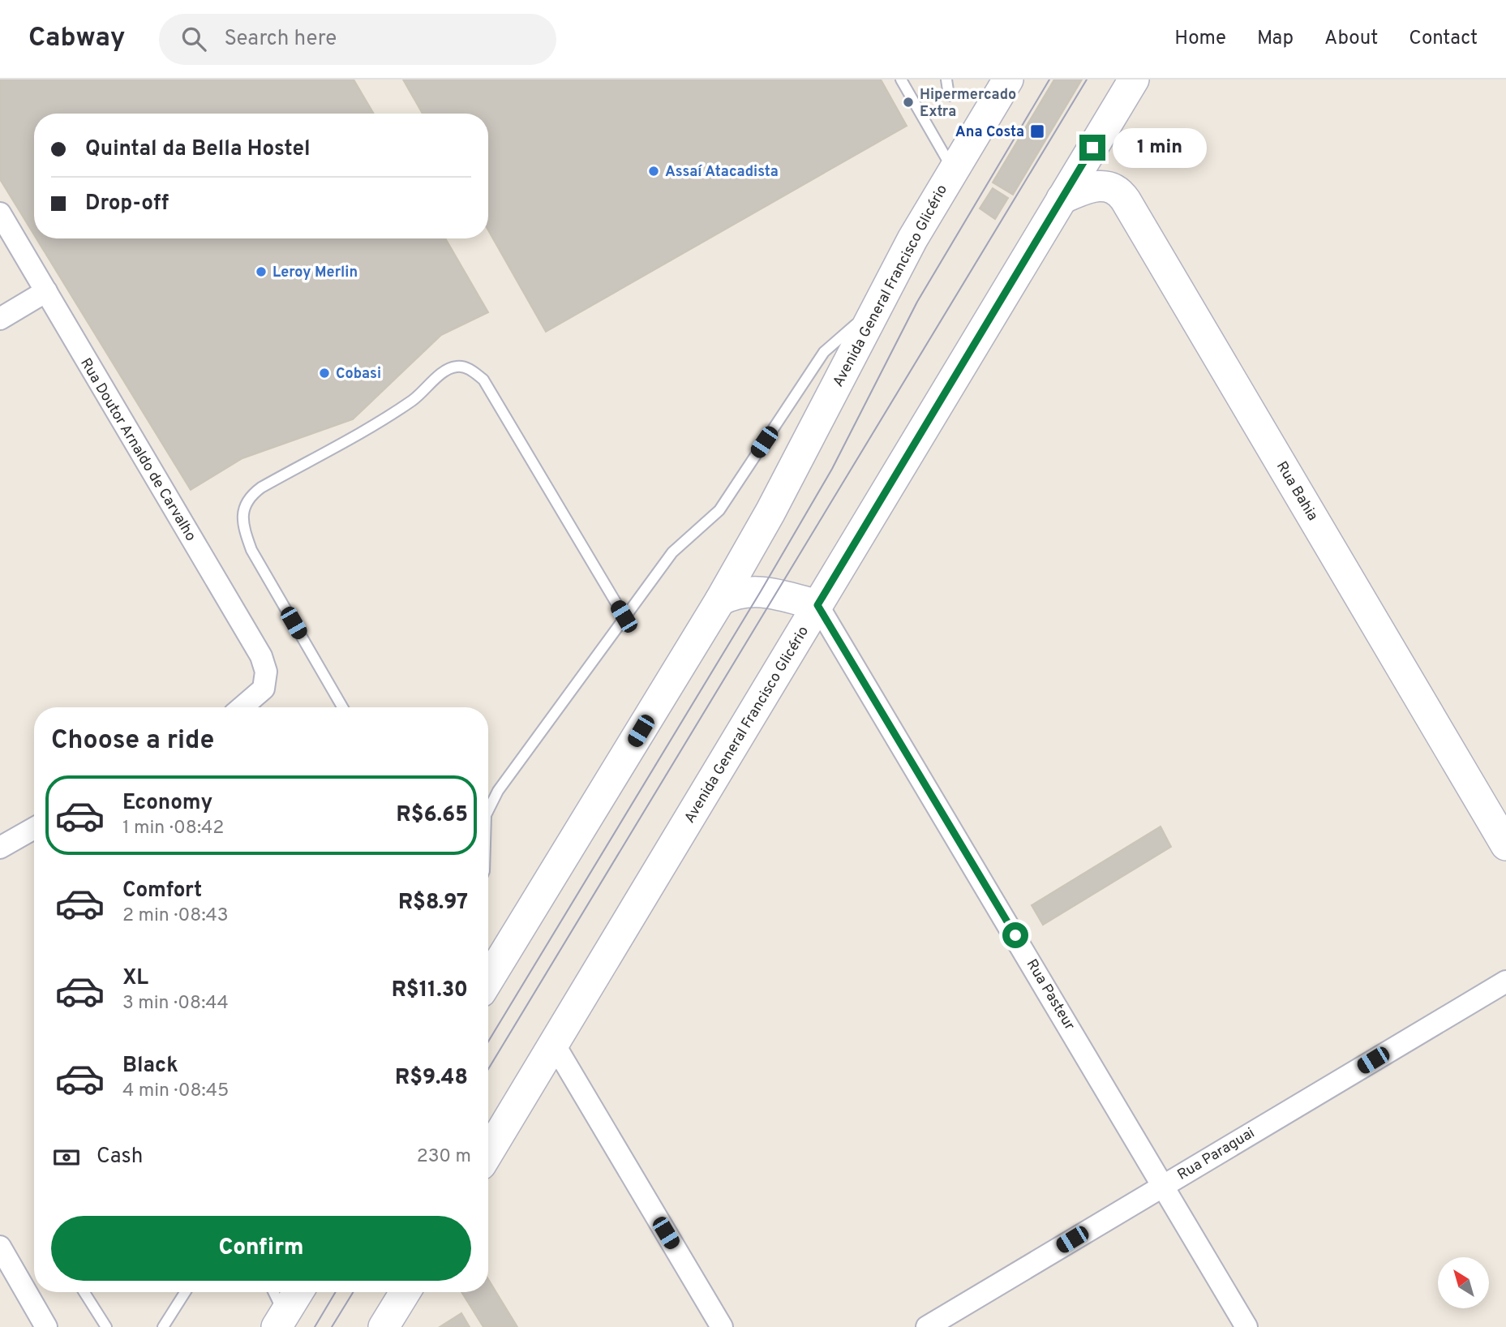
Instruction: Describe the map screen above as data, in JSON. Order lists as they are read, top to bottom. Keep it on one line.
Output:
{"streets":{"main road":["Avenida General Francisco Glicério","Rua Bahia"],"street":["Rua Doutor Arnaldo de Carvalho","Rua Pasteur","Rua Paraguai"]},"crossings":[["Avenida General Francisco Glicério","Rua Bahia"],["Avenida General Francisco Glicério","Rua Pasteur"],["Rua Pasteur","Rua Paraguai"]],"places":{"other":["Hipermercado Extra","Assaí Atacadista","Leroy Merlin","Cobasi"],"transit":["Ana Costa"]},"north":"top left","page":{"header":"Cabway","search":"Search here","nav":["Home","Map","About","Contact"],"banner":["Quintal da Bella Hostel","Drop-off"],"bubble":"1 min","heading":"Choose a ride","list":[{"name":"Economy","note":"1 min · 08:42","value":"R$6.65"},{"name":"Comfort","note":"2 min · 08:43","value":"R$8.97"},{"name":"XL","note":"3 min · 08:44","value":"R$11.30"},{"name":"Black","note":"4 min · 08:45","value":"R$9.48"}],"pay":["Cash","230 m"],"buttons":"Confirm"}}
